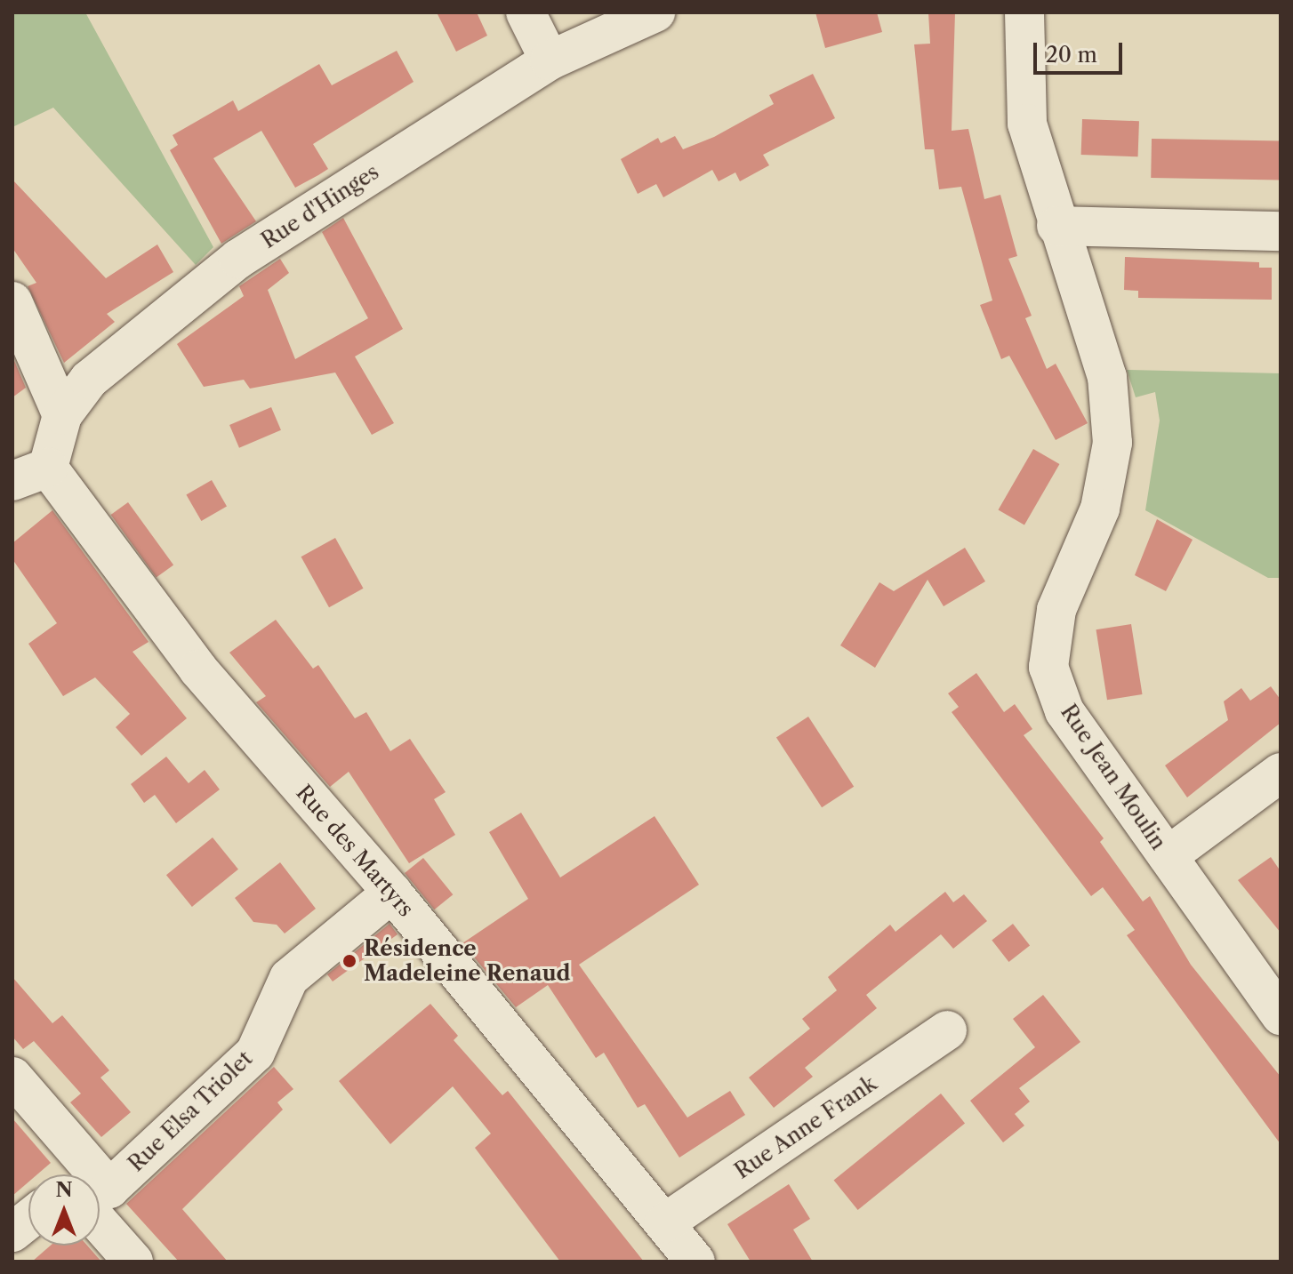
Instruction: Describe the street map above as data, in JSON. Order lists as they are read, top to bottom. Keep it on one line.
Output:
{"streets":{"street":["Rue d'Hinges","Rue Jean Moulin","Rue des Martyrs","Rue Elsa Triolet","Rue Anne Frank"]},"crossings":[["Rue d'Hinges","Rue des Martyrs"],["Rue des Martyrs","Rue Elsa Triolet"],["Rue des Martyrs","Rue Anne Frank"]],"places":["Résidence Madeleine Renaud"],"scale_bar":"20 m","north":"top"}
